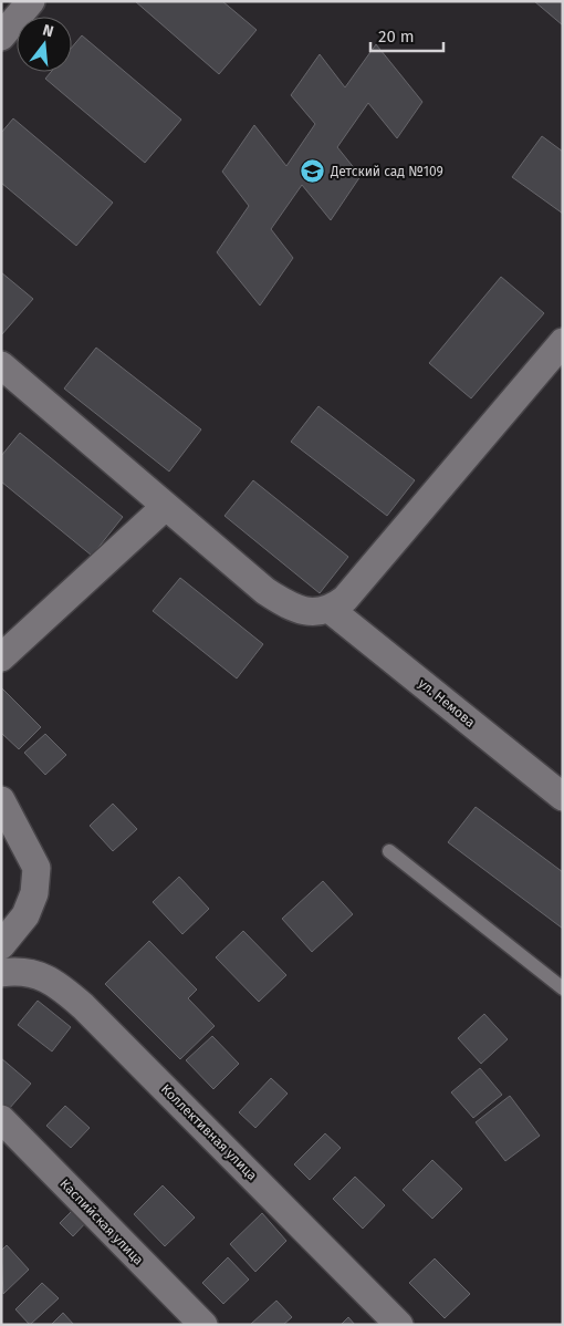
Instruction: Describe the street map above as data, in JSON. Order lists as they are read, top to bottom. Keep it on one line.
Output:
{"streets":{"street":["ул. Немова","Коллективная улица","Каспийская улица"]},"places":{"school or university":["Детский сад №109"]},"scale_bar":"20 m","north":"top"}
